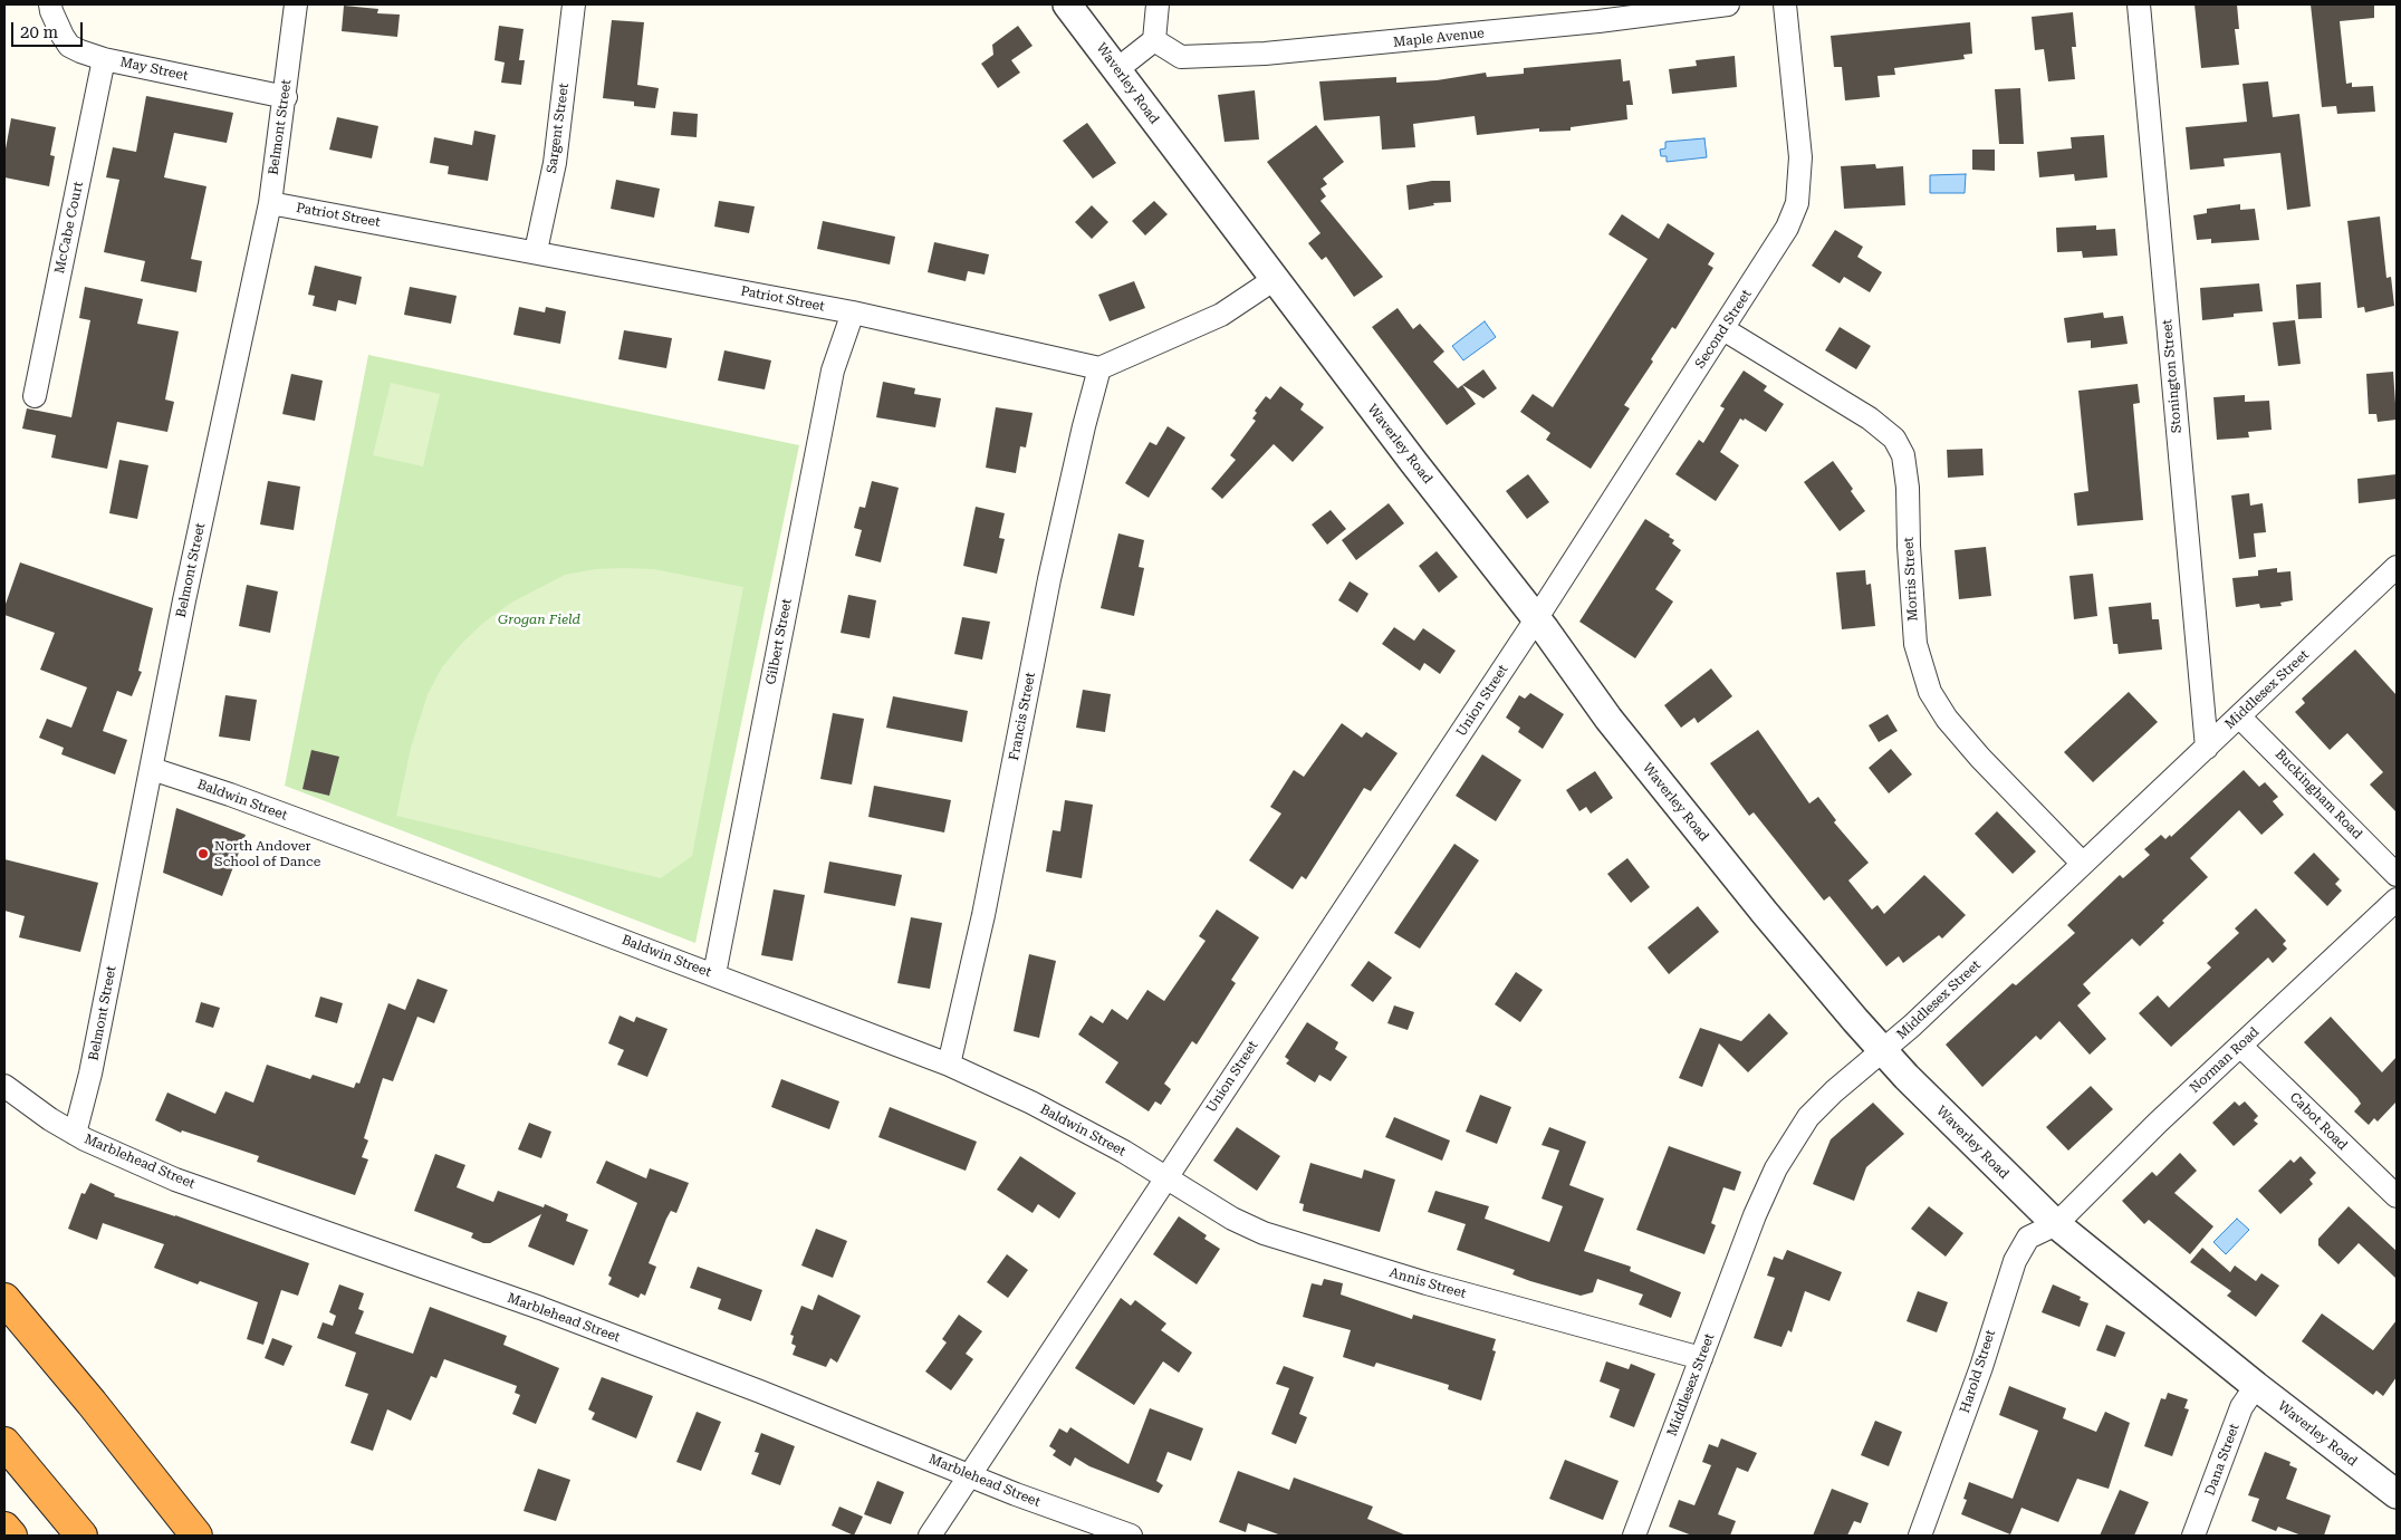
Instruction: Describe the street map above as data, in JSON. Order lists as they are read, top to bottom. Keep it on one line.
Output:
{"streets":{"street":["Maple Avenue","May Street","Waverley Road","Belmont Street","Sargent Street","Patriot Street","McCabe Court","Second Street","Stonington Street","Morris Street","Gilbert Street","Middlesex Street","Union Street","Francis Street","Buckingham Road","Baldwin Street","Norman Road","Cabot Road","Marblehead Street","Annis Street","Harold Street","Dana Street"]},"crossings":[["May Street","Belmont Street"],["May Street","McCabe Court"],["Waverley Road","Second Street"],["Waverley Road","Middlesex Street"],["Waverley Road","Union Street"],["Waverley Road","Norman Road"],["Waverley Road","Harold Street"],["Waverley Road","Dana Street"],["Belmont Street","Patriot Street"],["Belmont Street","Baldwin Street"],["Belmont Street","Marblehead Street"],["Sargent Street","Patriot Street"],["Patriot Street","Gilbert Street"],["Patriot Street","Francis Street"],["Second Street","Morris Street"],["Second Street","Union Street"],["Stonington Street","Middlesex Street"],["Morris Street","Middlesex Street"],["Gilbert Street","Baldwin Street"],["Middlesex Street","Buckingham Road"],["Middlesex Street","Annis Street"],["Union Street","Baldwin Street"],["Union Street","Marblehead Street"],["Union Street","Annis Street"],["Francis Street","Baldwin Street"],["Baldwin Street","Annis Street"],["Norman Road","Cabot Road"],["Norman Road","Harold Street"]],"parks":["Grogan Field"],"places":["North Andover School of Dance"],"scale_bar":"20 m"}
